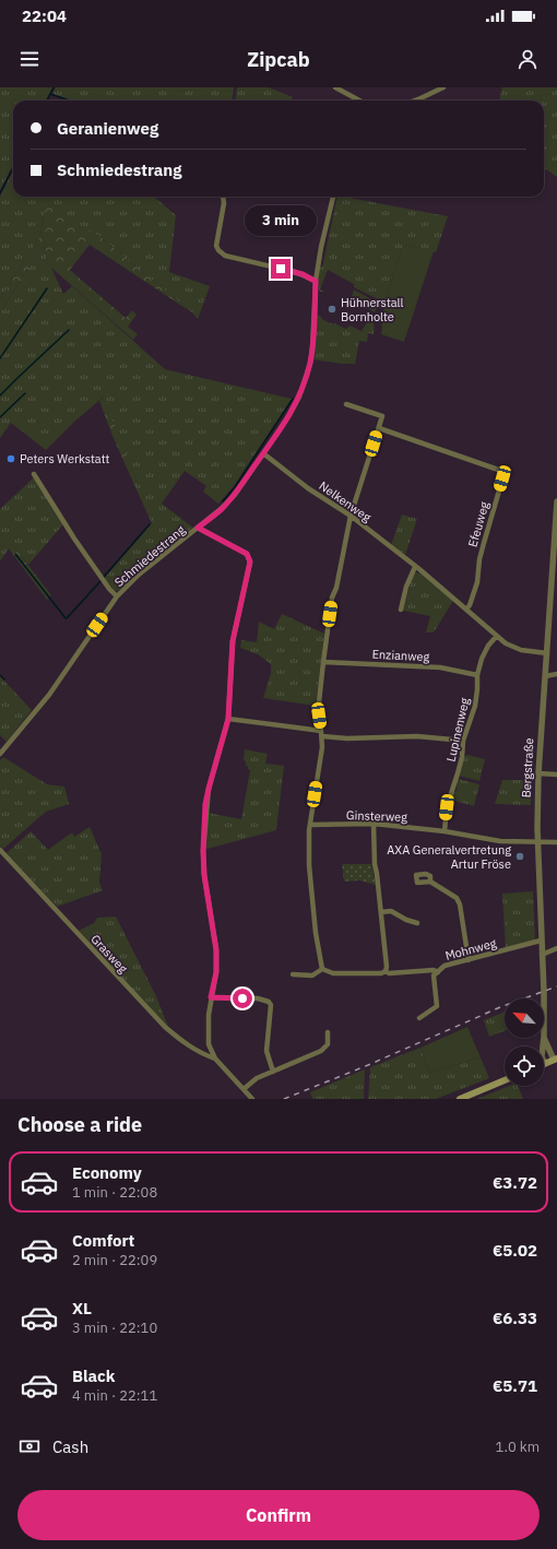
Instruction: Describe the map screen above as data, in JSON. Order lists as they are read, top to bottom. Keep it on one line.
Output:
{"streets":{"street":["Nelkenweg","Efeuweg","Schmiedestrang","Enzianweg","Lupinenweg","Bergstraße","Ginsterweg","Mohnweg","Grasweg"]},"crossings":[["Nelkenweg","Efeuweg"],["Nelkenweg","Schmiedestrang"],["Nelkenweg","Lupinenweg"],["Nelkenweg","Bergstraße"],["Enzianweg","Lupinenweg"],["Lupinenweg","Ginsterweg"],["Bergstraße","Ginsterweg"],["Bergstraße","Mohnweg"]],"places":["Hühnerstall Bornholte","Peters Werkstatt","AXA Generalvertretung Artur Fröse"],"north":"top left","page":{"status":"22:04","header":"Zipcab","banner":["Geranienweg","Schmiedestrang"],"bubble":"3 min","heading":"Choose a ride","list":[{"name":"Economy","note":"1 min · 22:08","value":"€3.72"},{"name":"Comfort","note":"2 min · 22:09","value":"€5.02"},{"name":"XL","note":"3 min · 22:10","value":"€6.33"},{"name":"Black","note":"4 min · 22:11","value":"€5.71"}],"pay":["Cash","1.0 km"],"buttons":"Confirm"}}
